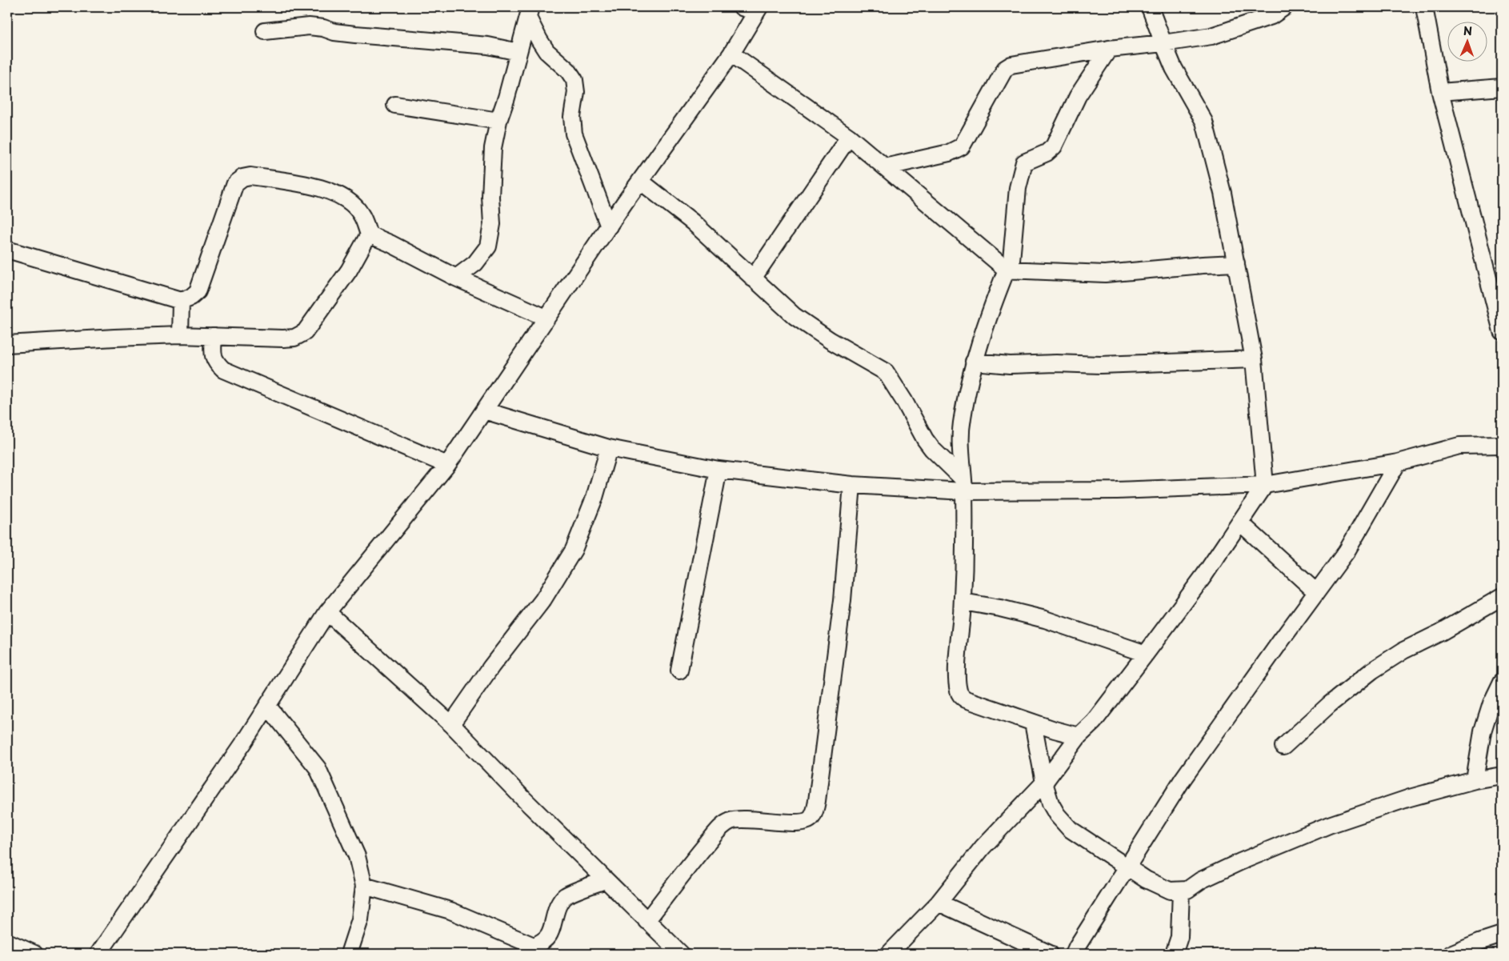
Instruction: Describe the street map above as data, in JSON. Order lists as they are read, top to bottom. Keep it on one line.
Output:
{"north":"top"}
